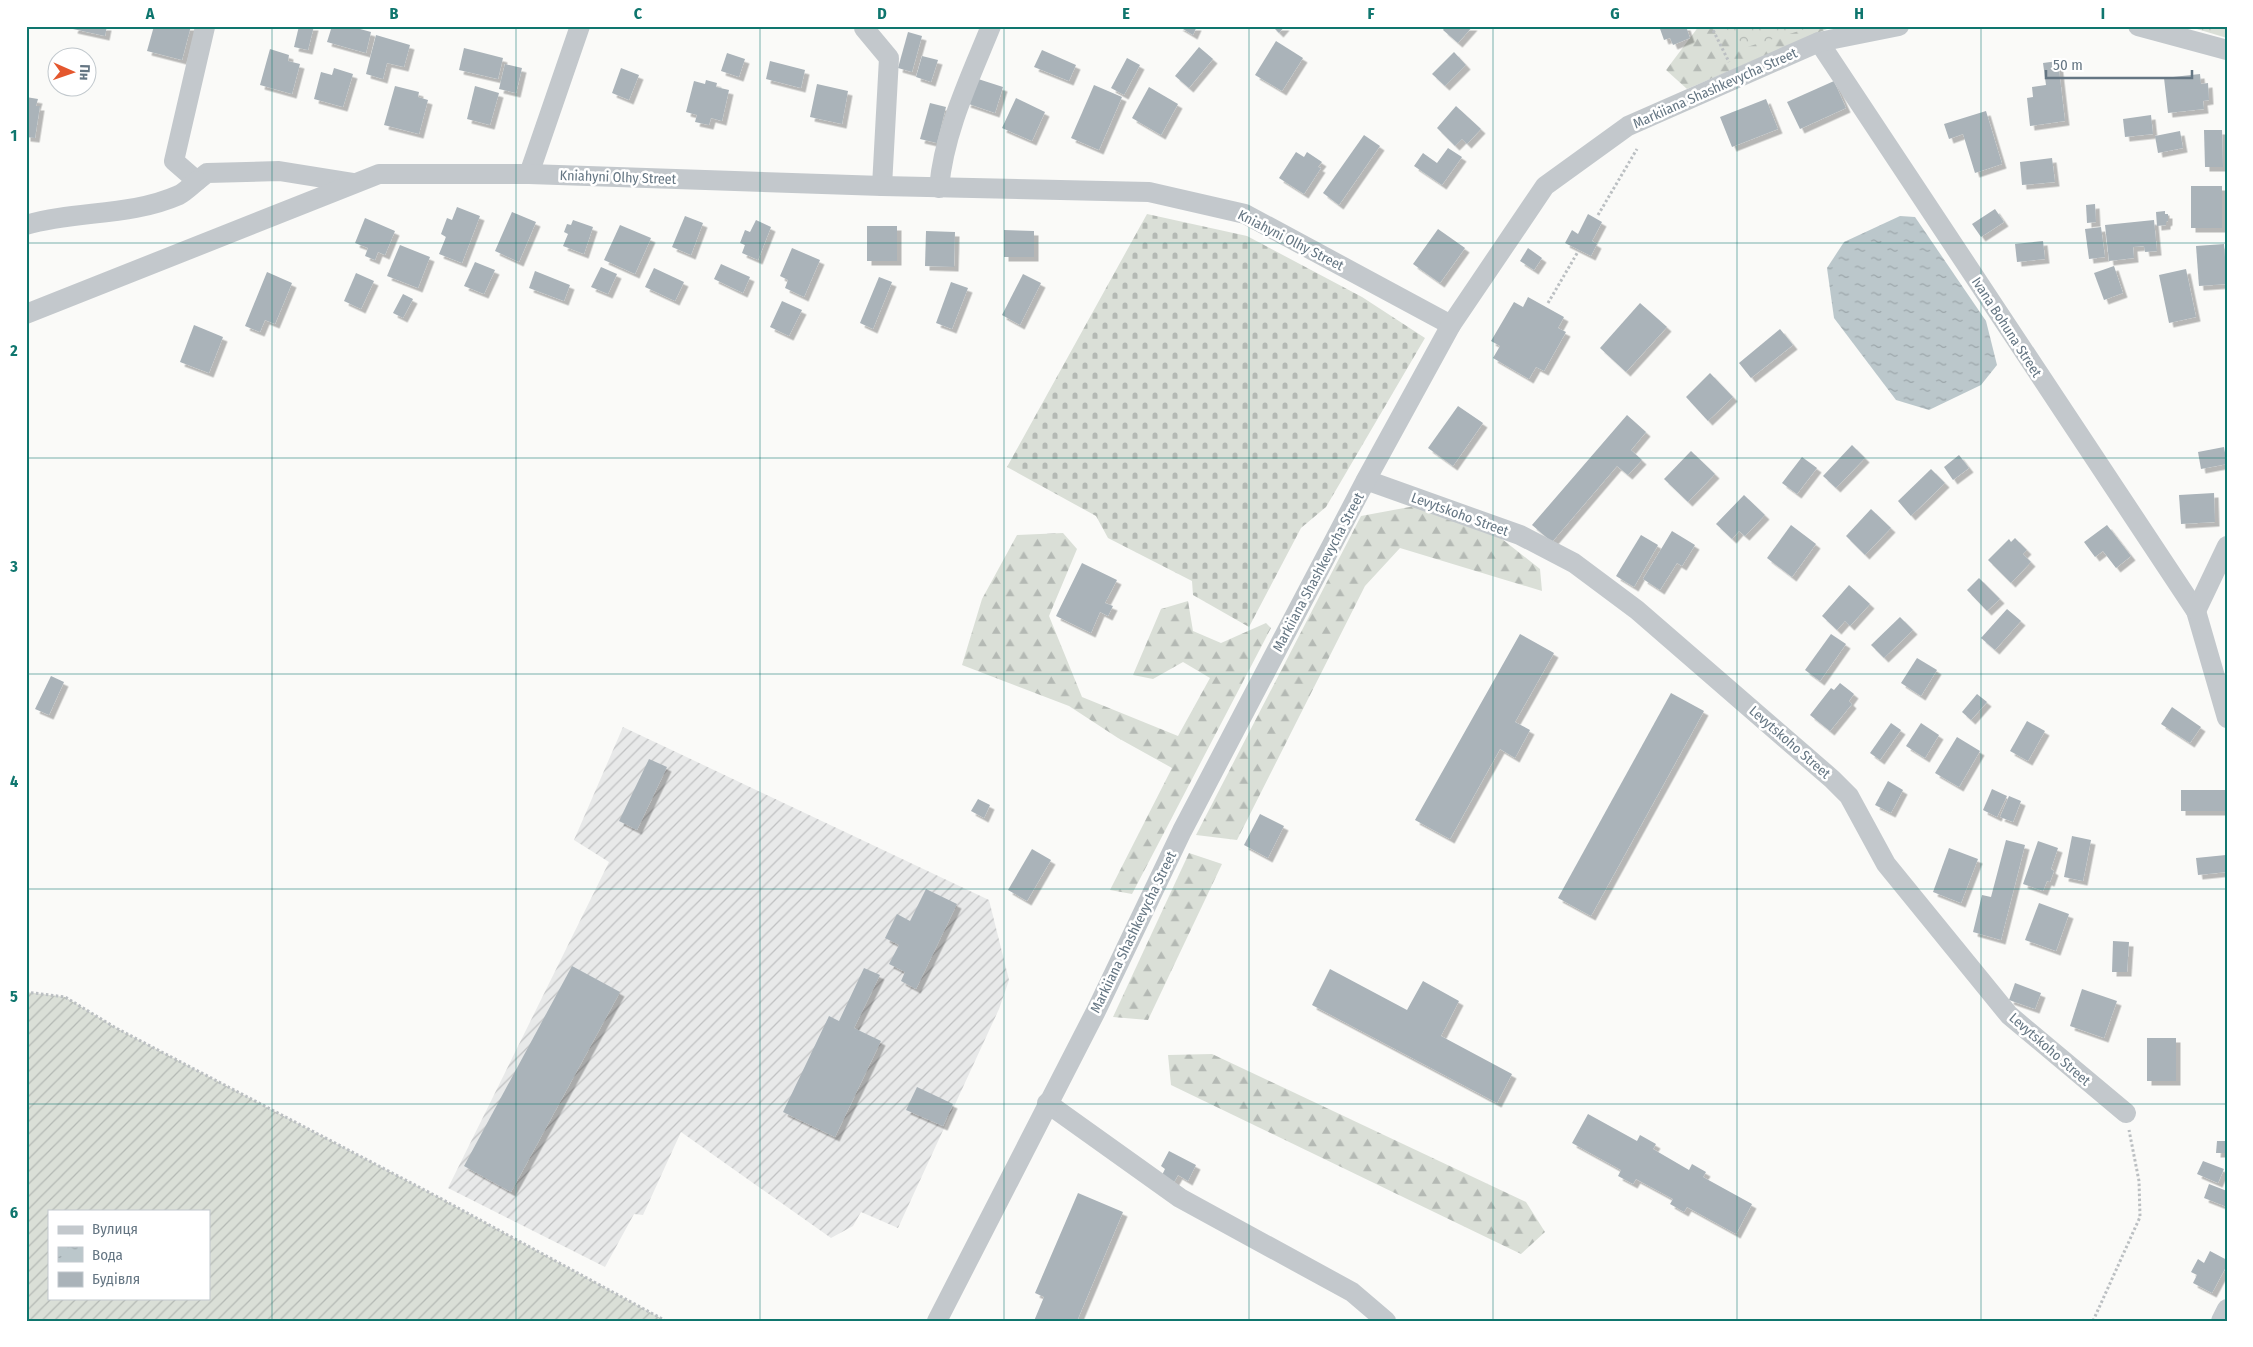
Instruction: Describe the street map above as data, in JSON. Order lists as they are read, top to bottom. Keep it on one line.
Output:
{"streets":{"street":["Markiiana Shashkevycha Street","Kniahyni Olhy Street","Ivana Bohuna Street","Levytskoho Street"]},"crossings":[["Markiiana Shashkevycha Street","Kniahyni Olhy Street"],["Markiiana Shashkevycha Street","Ivana Bohuna Street"],["Markiiana Shashkevycha Street","Levytskoho Street"]],"legend":["Вулиця","Вода","Будівля"],"scale_bar":"50 m","north":"right","grid":{"columns":["A","B","C","D","E","F","G","H","I"],"rows":["1","2","3","4","5","6"]}}
